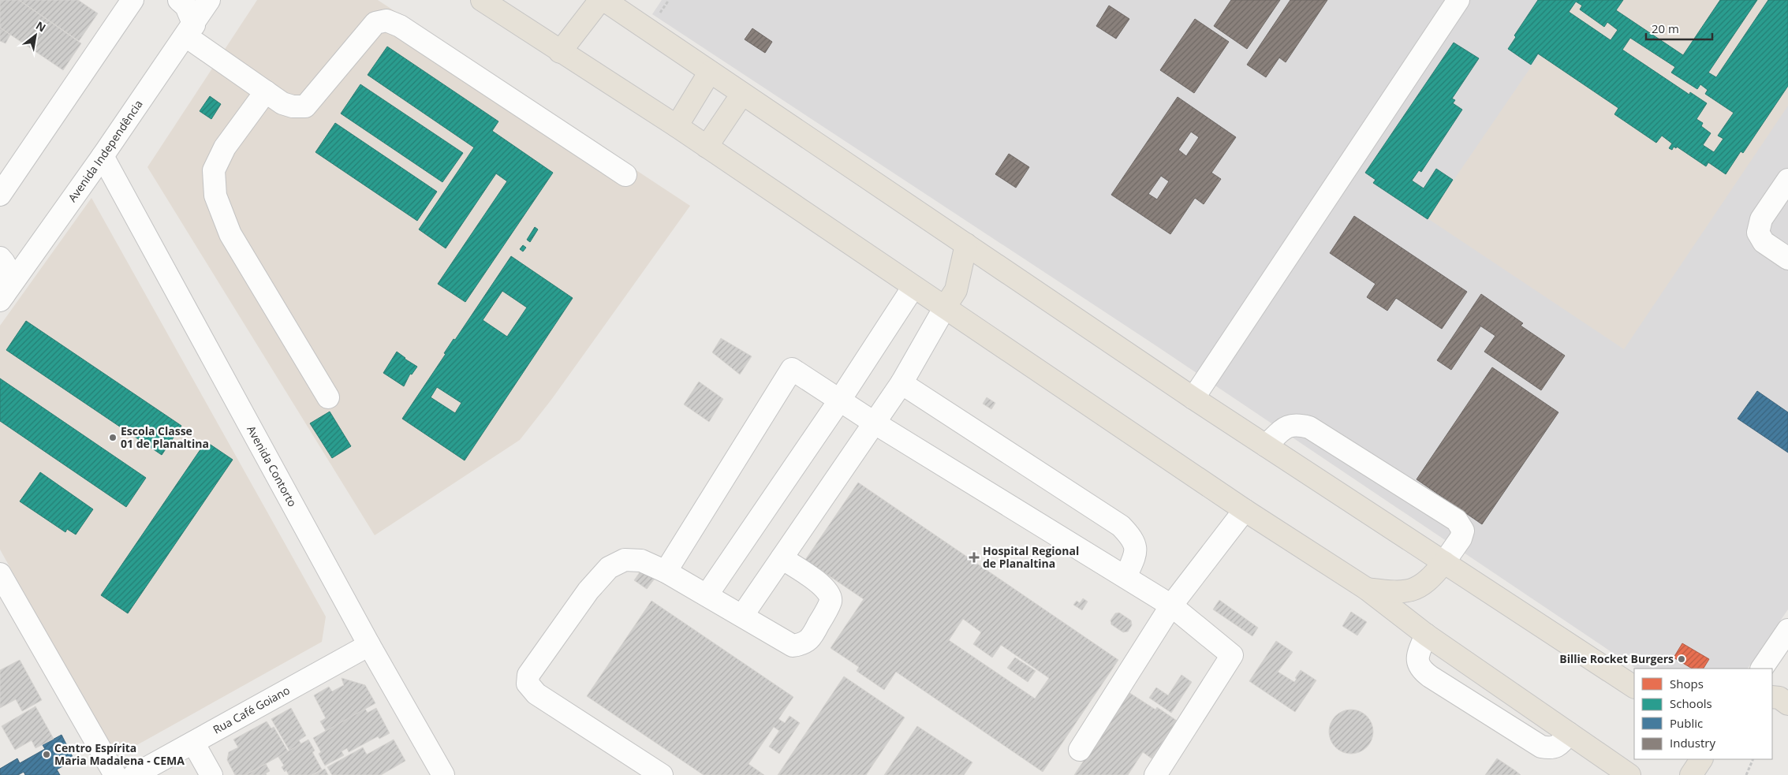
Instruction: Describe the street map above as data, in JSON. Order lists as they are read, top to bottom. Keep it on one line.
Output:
{"streets":{"street":["Avenida Independência","Avenida Contorto","Rua Café Goiano"]},"crossings":[["Avenida Independência","Avenida Contorto"],["Avenida Contorto","Rua Café Goiano"]],"places":{"other":["Escola Classe 01 de Planaltina","Billie Rocket Burgers","Centro Espírita Maria Madalena - CEMA"],"health":["Hospital Regional de Planaltina"]},"legend":["Shops","Schools","Public","Industry"],"scale_bar":"20 m","north":"top right"}
